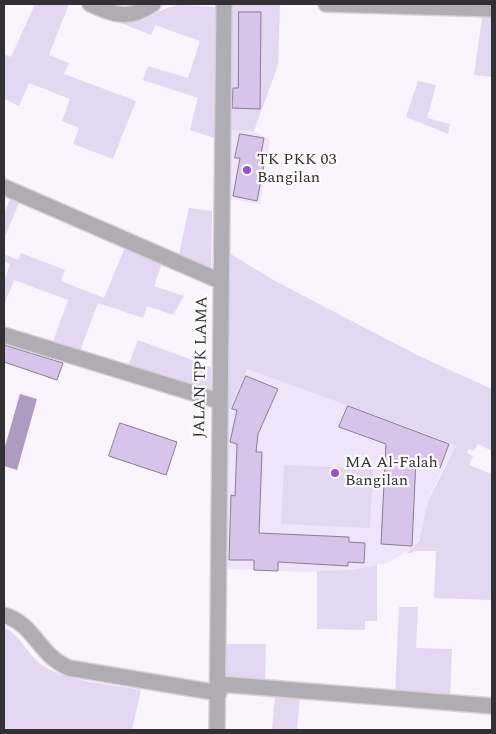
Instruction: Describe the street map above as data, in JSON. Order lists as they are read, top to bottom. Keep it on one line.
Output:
{"streets":{"street":["JALAN TPK LAMA"]},"places":["TK PKK 03 Bangilan","MA Al-Falah Bangilan"]}
